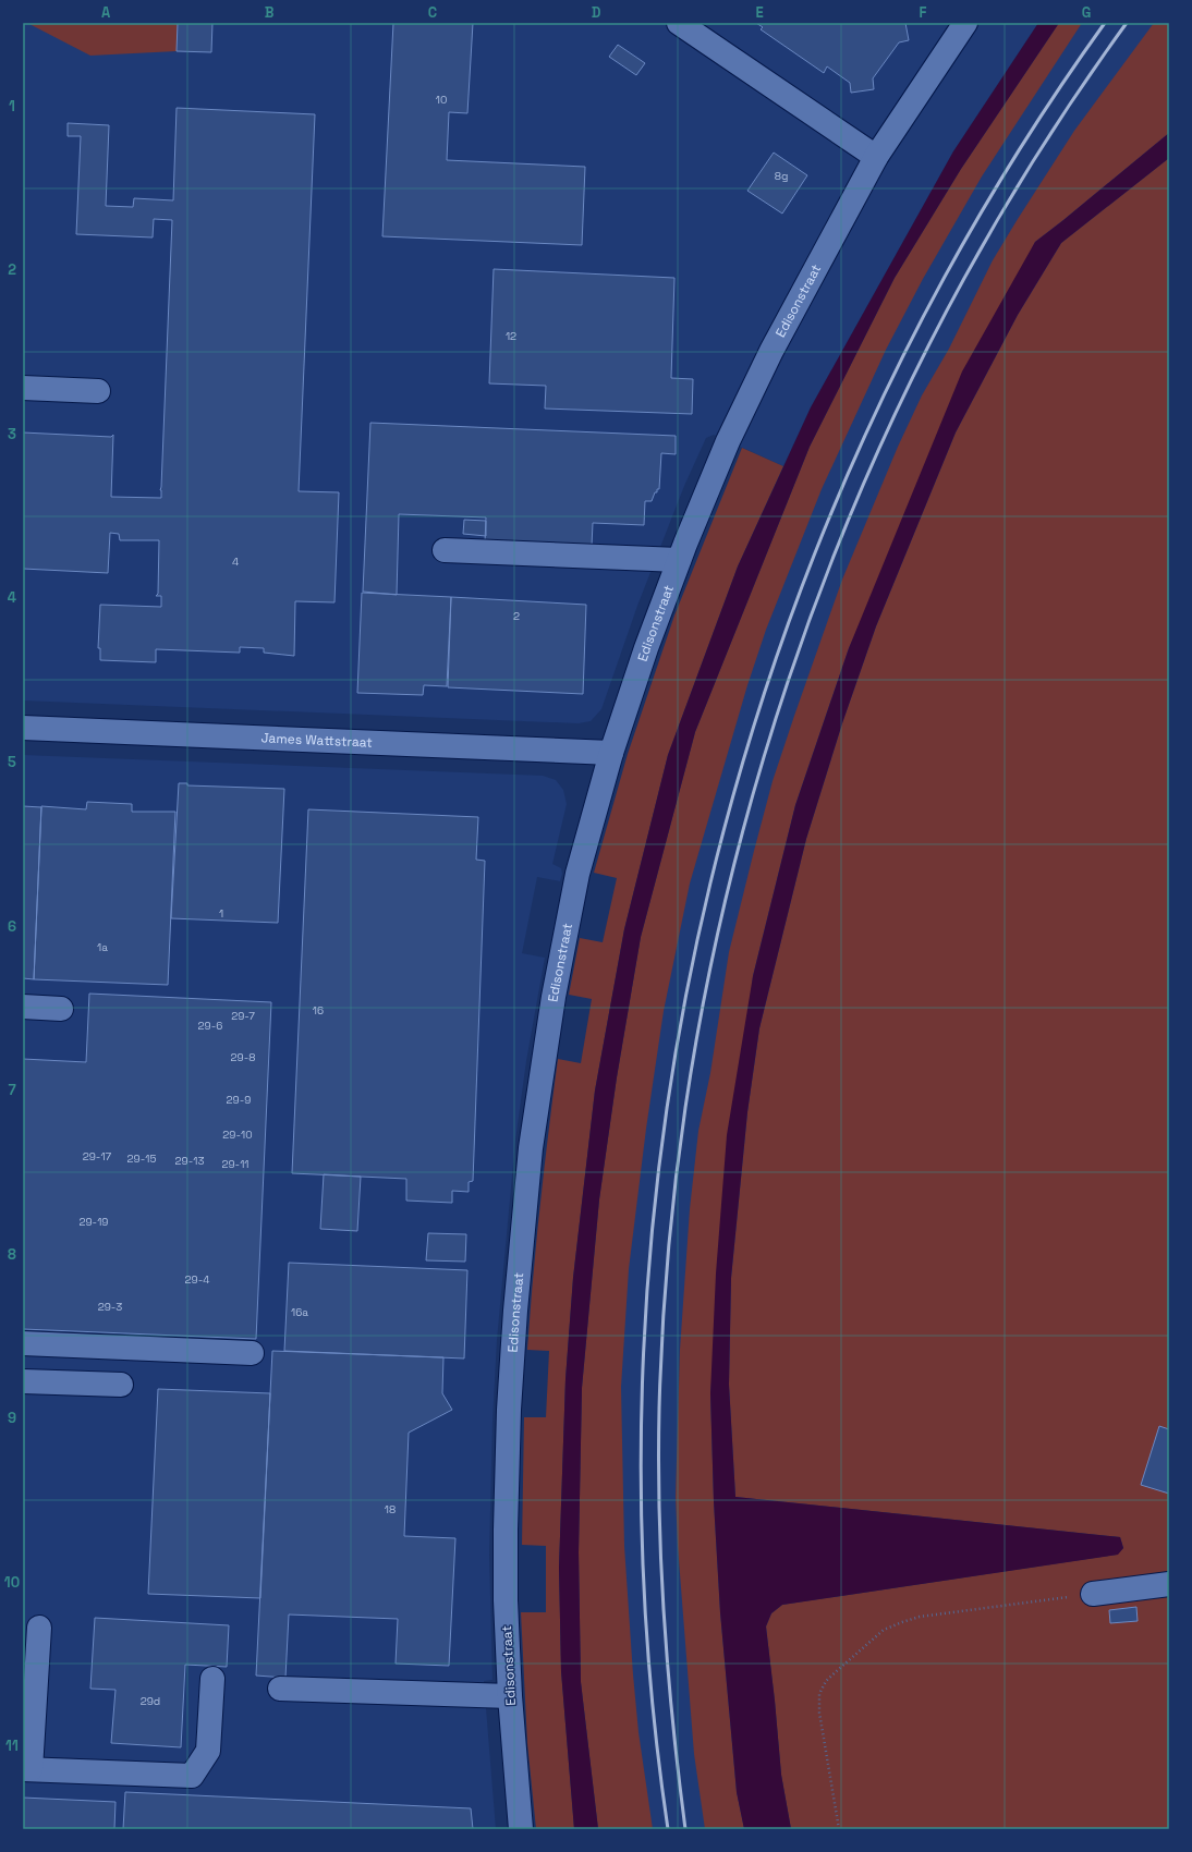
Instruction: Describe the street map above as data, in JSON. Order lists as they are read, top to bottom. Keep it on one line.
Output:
{"streets":{"street":["Edisonstraat","James Wattstraat"]},"crossings":[["Edisonstraat","James Wattstraat"]],"house_numbers":["10","8g","12","4","2","1","1a","16","29-7","29-6","29-8","29-9","29-10","29-17","29-15","29-13","29-11","29-19","29-4","29-3","16a","18","29d"],"grid":{"columns":["A","B","C","D","E","F","G"],"rows":["1","2","3","4","5","6","7","8","9","10","11"]}}
